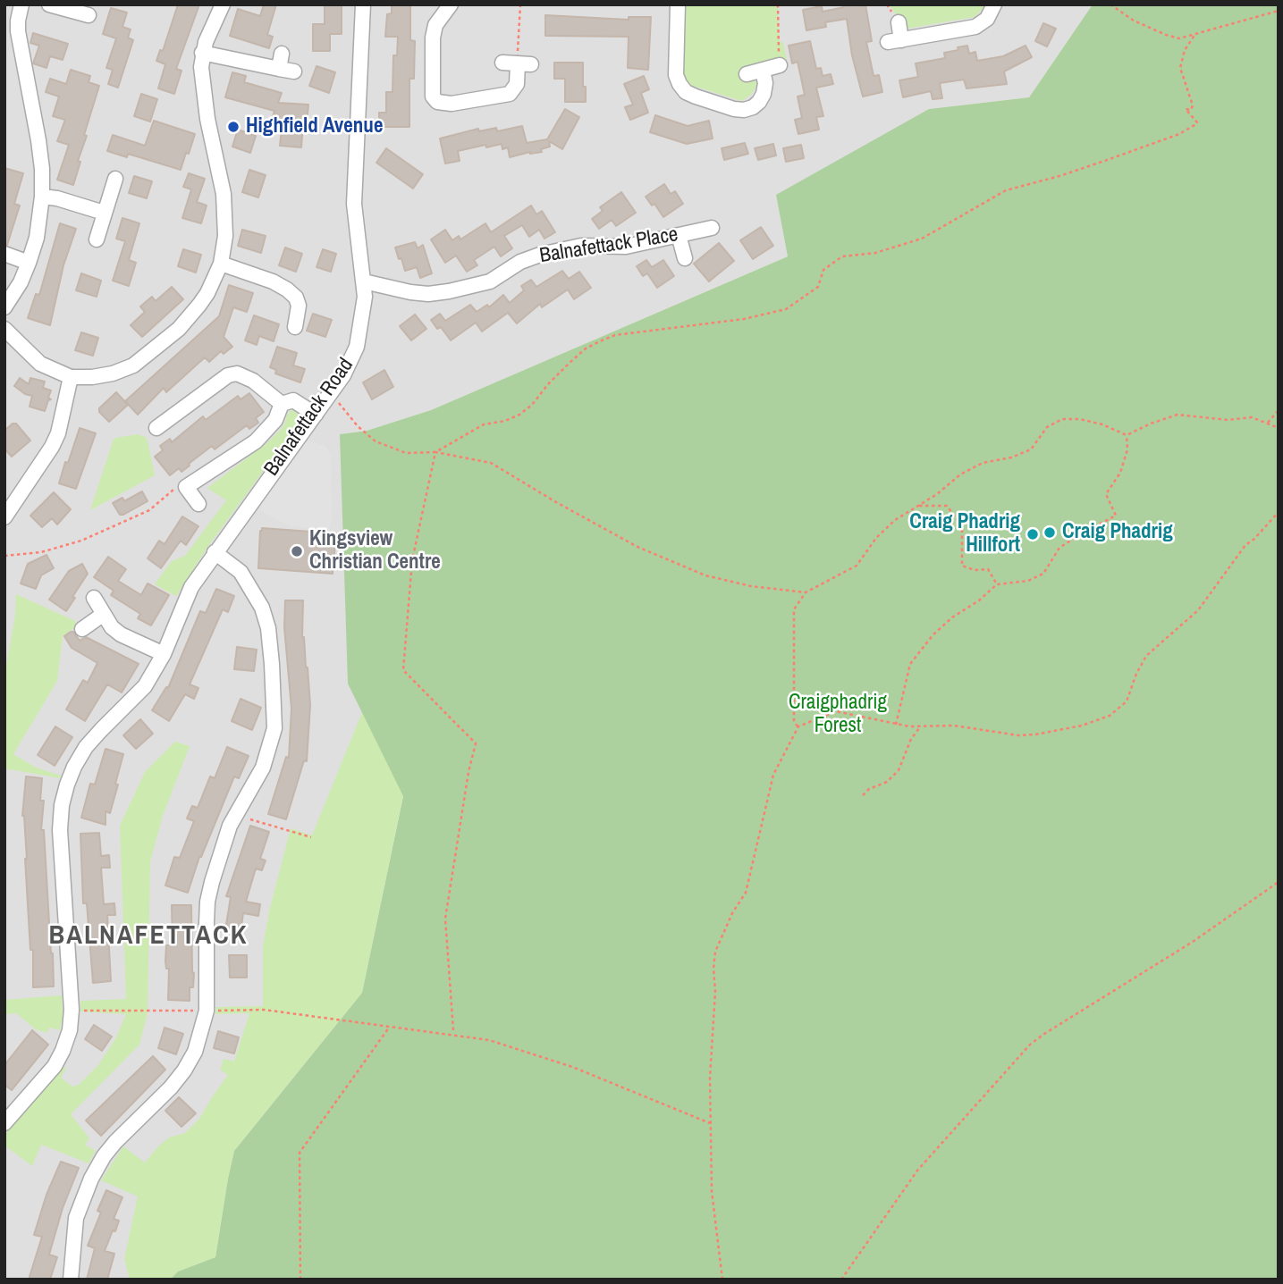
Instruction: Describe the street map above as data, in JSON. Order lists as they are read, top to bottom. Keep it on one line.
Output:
{"streets":{"street":["Balnafettack Place","Balnafettack Road"]},"crossings":[["Balnafettack Place","Balnafettack Road"]],"districts":["BALNAFETTACK"],"parks":["Craigphadrig Forest"],"places":["Highfield Avenue","Craig Phadrig","Craig Phadrig Hillfort","Kingsview Christian Centre"]}
